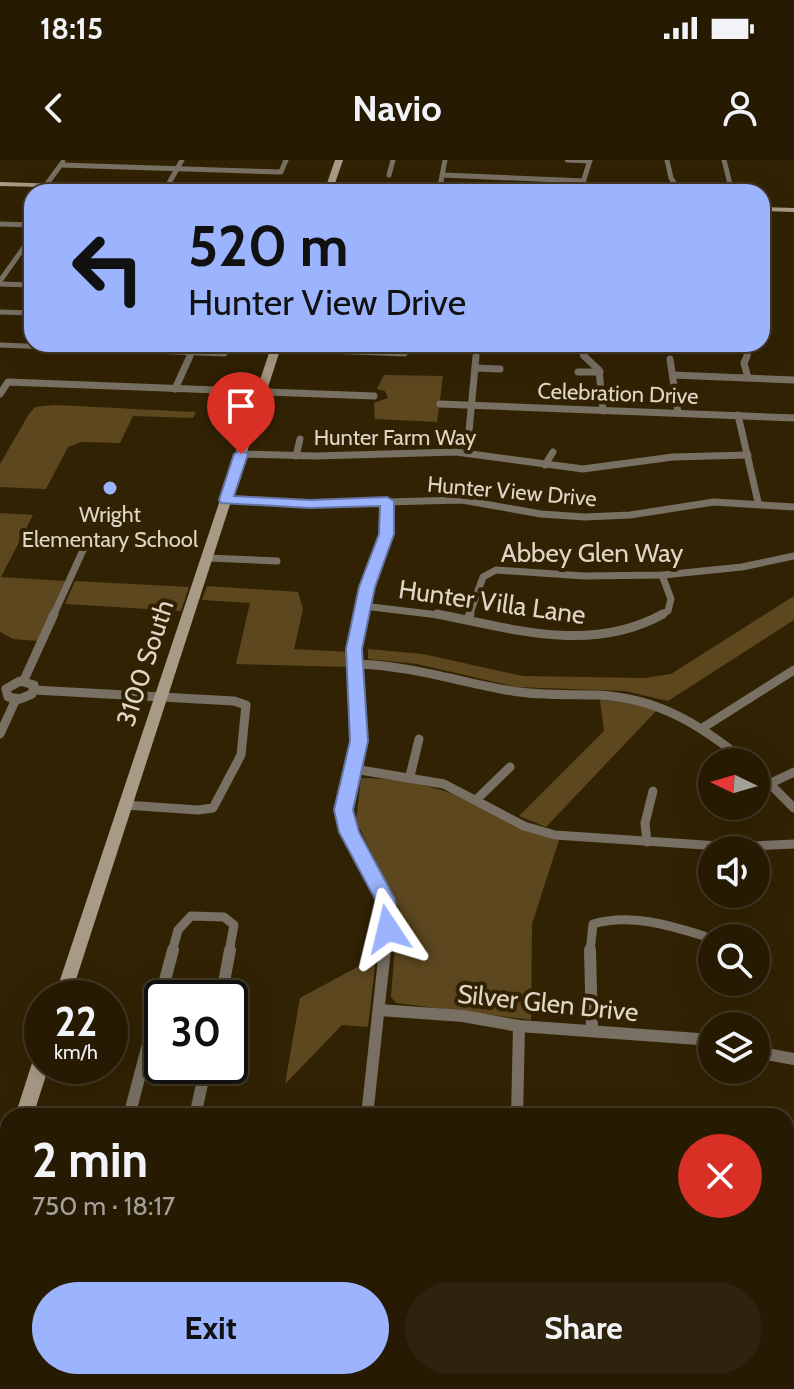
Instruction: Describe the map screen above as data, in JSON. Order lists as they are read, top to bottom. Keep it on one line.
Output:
{"streets":{"main road":["3100 South"],"street":["Celebration Drive","Hunter Farm Way","Hunter View Drive","Abbey Glen Way","Hunter Villa Lane","Silver Glen Drive"]},"crossings":[["Hunter Farm Way","3100 South"],["Hunter View Drive","3100 South"],["Abbey Glen Way","Hunter Villa Lane"]],"places":["Wright Elementary School"],"north":"left","page":{"status":"18:15","header":"Navio","turn":["520 m","Hunter View Drive"],"speed":"22 km/h","limit":"30","heading":["2 min","750 m · 18:17"],"buttons":["Exit","Share"]}}
